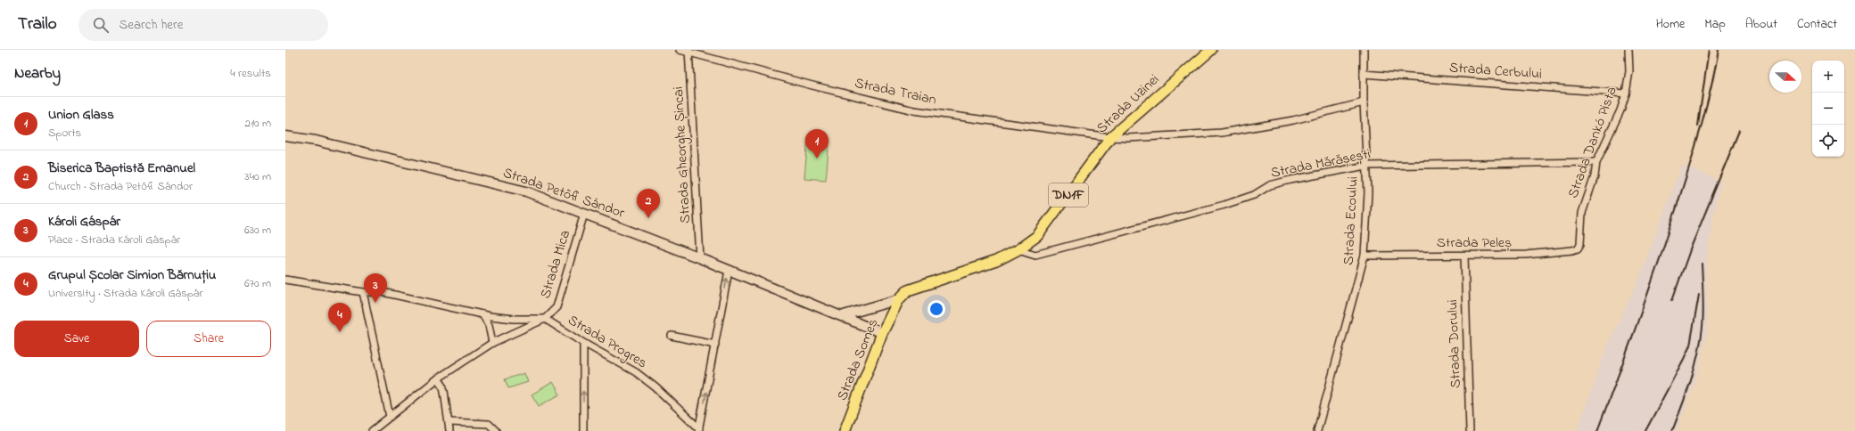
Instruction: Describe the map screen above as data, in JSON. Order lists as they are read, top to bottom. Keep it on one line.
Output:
{"streets":{"main road":["Strada Uzinei","Strada Petőfi Sándor","DN1F","Strada Someș"],"street":["Strada Cerbului","Strada Traian","Strada Dankó Pista","Strada Gheorghe Șincai","Strada Mărășești","Strada Ecoului","Strada Peleș","Strada Mica","Strada Progres","Strada Dorului"]},"crossings":[["Strada Cerbului","Strada Dankó Pista"],["Strada Cerbului","Strada Ecoului"],["Strada Traian","Strada Uzinei"],["Strada Traian","Strada Gheorghe Șincai"],["Strada Traian","Strada Ecoului"],["Strada Uzinei","Strada Mărășești"],["Strada Uzinei","Strada Someș"],["Strada Dankó Pista","Strada Mărășești"],["Strada Dankó Pista","Strada Peleș"],["Strada Gheorghe Șincai","Strada Petőfi Sándor"],["Strada Mărășești","Strada Ecoului"],["Strada Petőfi Sándor","Strada Mica"],["Strada Petőfi Sándor","Strada Someș"],["Strada Ecoului","Strada Peleș"],["Strada Peleș","Strada Dorului"],["Strada Mica","Strada Progres"]],"north":"right","page":{"header":"Trailo","search":"Search here","nav":["Home","Map","About","Contact"],"heading":["Nearby","4 results"],"map_buttons":["+","−"],"list":[{"mark":"1","name":"Union Glass","note":"Sports","value":"210 m"},{"mark":"2","name":"Biserica Baptistă Emanuel","note":"Church · Strada Petőfi Sándor","value":"340 m"},{"mark":"3","name":"Károli Gáspár","note":"Place · Strada Károli Gáspár","value":"630 m"},{"mark":"4","name":"Grupul Școlar Simion Bărnuțiu","note":"University · Strada Károli Gáspár","value":"670 m"}],"pins":["1","2","3","4"],"buttons":["Save","Share"]}}
